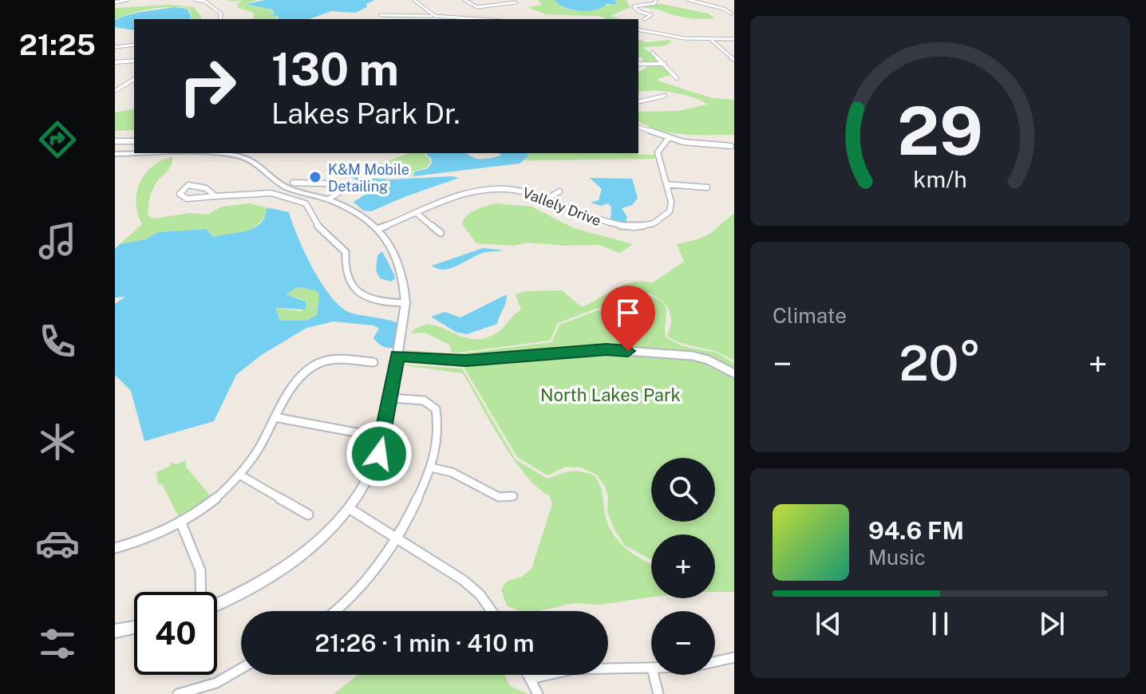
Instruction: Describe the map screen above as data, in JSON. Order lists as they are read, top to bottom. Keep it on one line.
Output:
{"streets":{"street":["Vallely Drive"]},"parks":["North Lakes Park"],"places":["K&M Mobile Detailing"],"page":{"tabs":"21:25","turn":["130 m","Lakes Park Dr."],"tile":"Climate","heat":["−","20°","+"],"map_buttons":["+","−"],"song":["94.6 FM","Music"],"limit":"40","trip":"21:26 · 1 min · 410 m","gauge":["29","km/h"]}}
